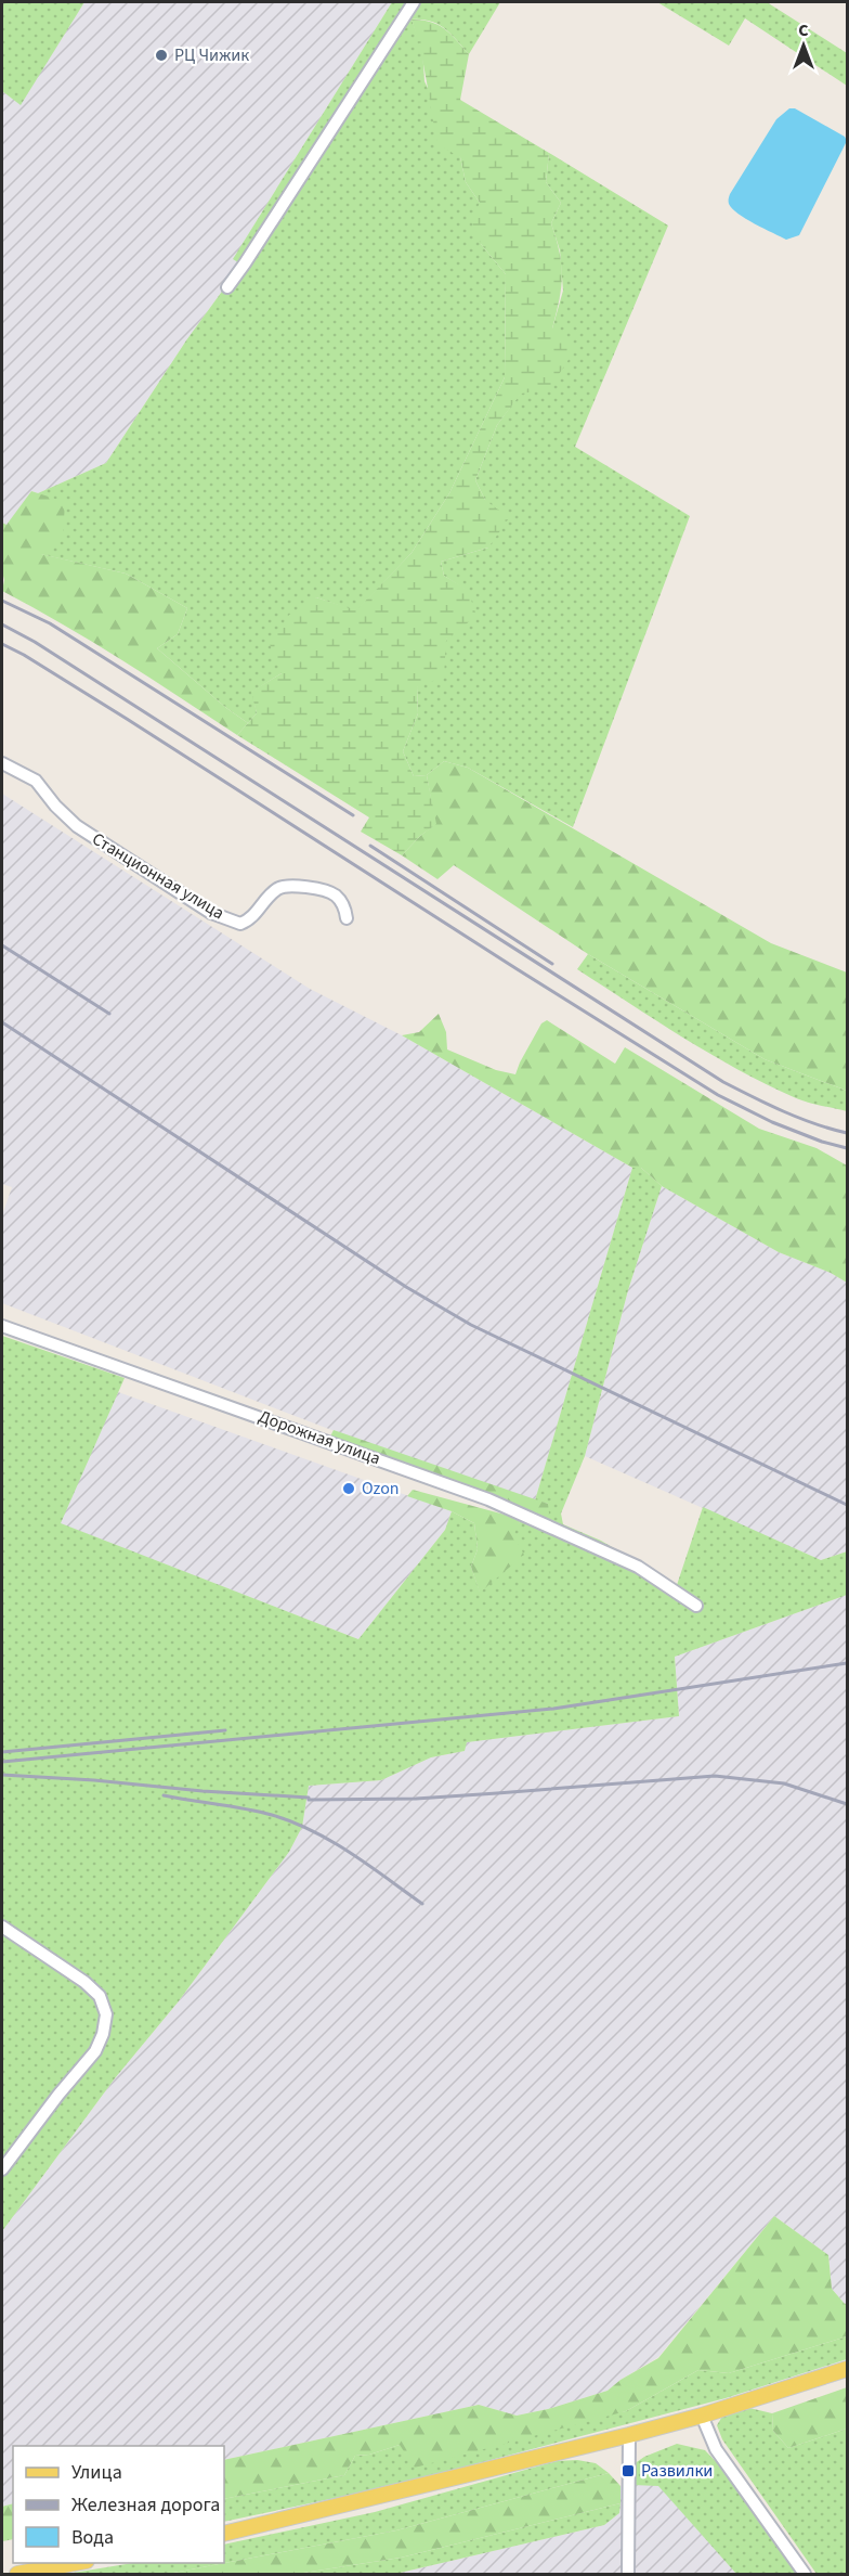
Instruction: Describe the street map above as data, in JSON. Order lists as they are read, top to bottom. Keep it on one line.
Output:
{"streets":{"street":["Станционная улица","Дорожная улица"]},"places":{"other":["РЦ Чижик","Ozon"],"transit":["Развилки"]},"legend":["Улица","Железная дорога","Вода"],"north":"top"}
